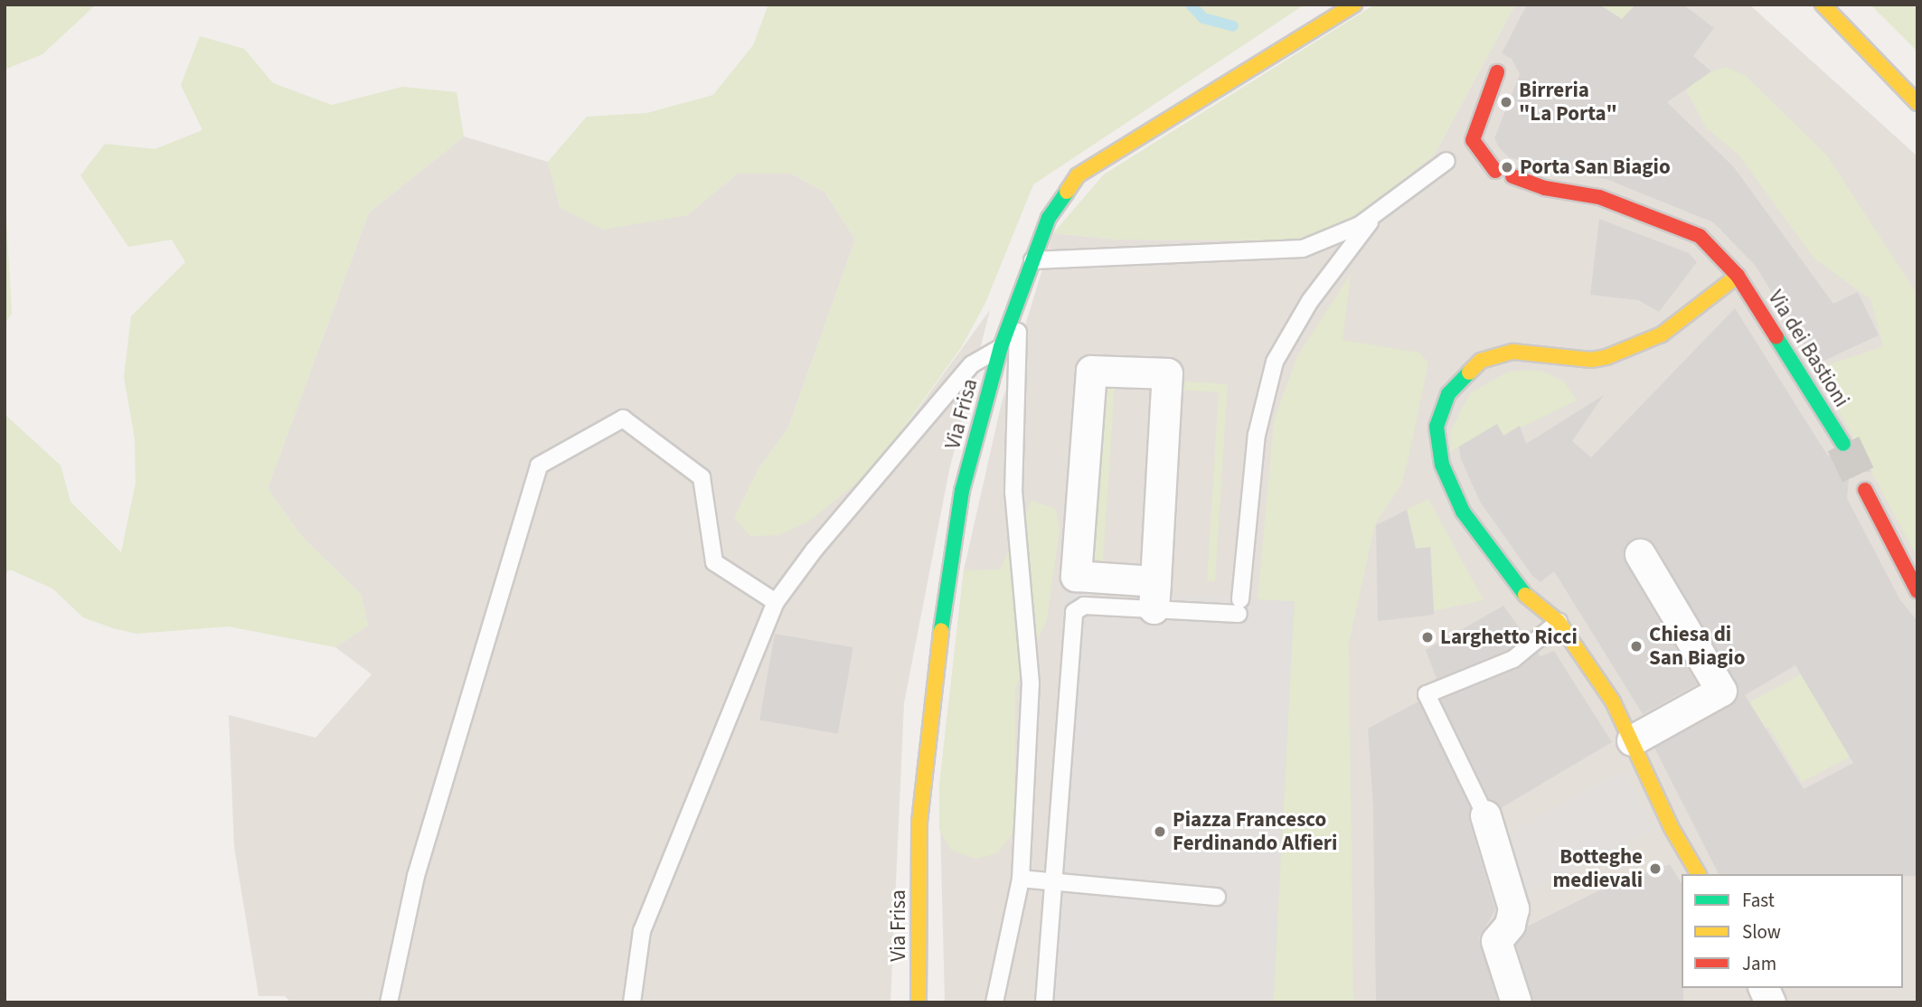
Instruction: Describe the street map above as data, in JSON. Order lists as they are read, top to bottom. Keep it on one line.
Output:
{"streets":{"street":["Via dei Bastioni","Via Frisa"]},"places":["Birreria \"La Porta\"","Porta San Biagio","Larghetto Ricci","Chiesa di San Biagio","Piazza Francesco Ferdinando Alfieri","Botteghe medievali"],"legend":["Fast","Slow","Jam"]}
